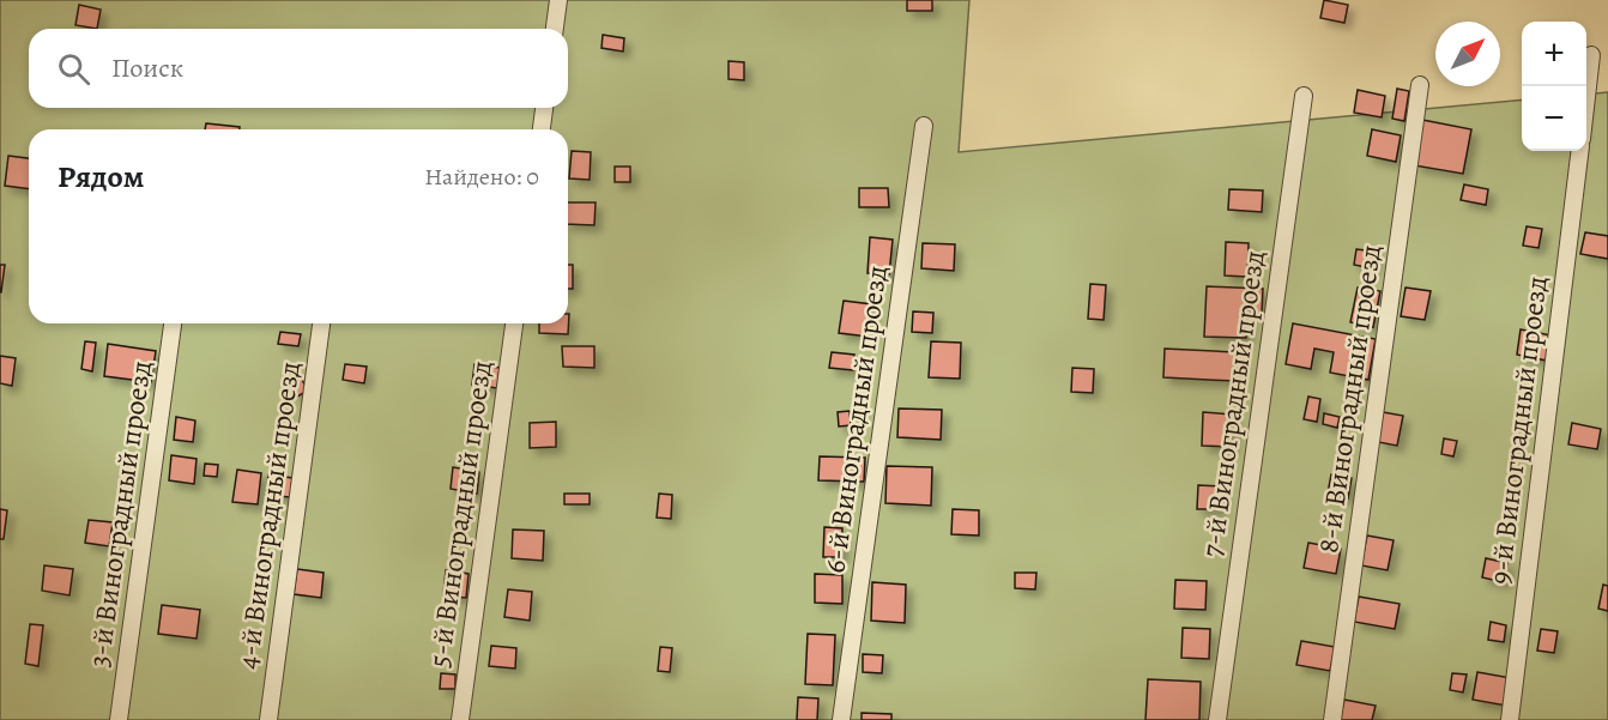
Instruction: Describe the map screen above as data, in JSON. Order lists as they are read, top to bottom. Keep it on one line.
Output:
{"streets":{"lane":["8-й Виноградный проезд","7-й Виноградный проезд","6-й Виноградный проезд","9-й Виноградный проезд","3-й Виноградный проезд","5-й Виноградный проезд","4-й Виноградный проезд"]},"north":"top right","page":{"map_buttons":["+","−"],"search":"Поиск","heading":["Рядом","Найдено: 0"]}}
